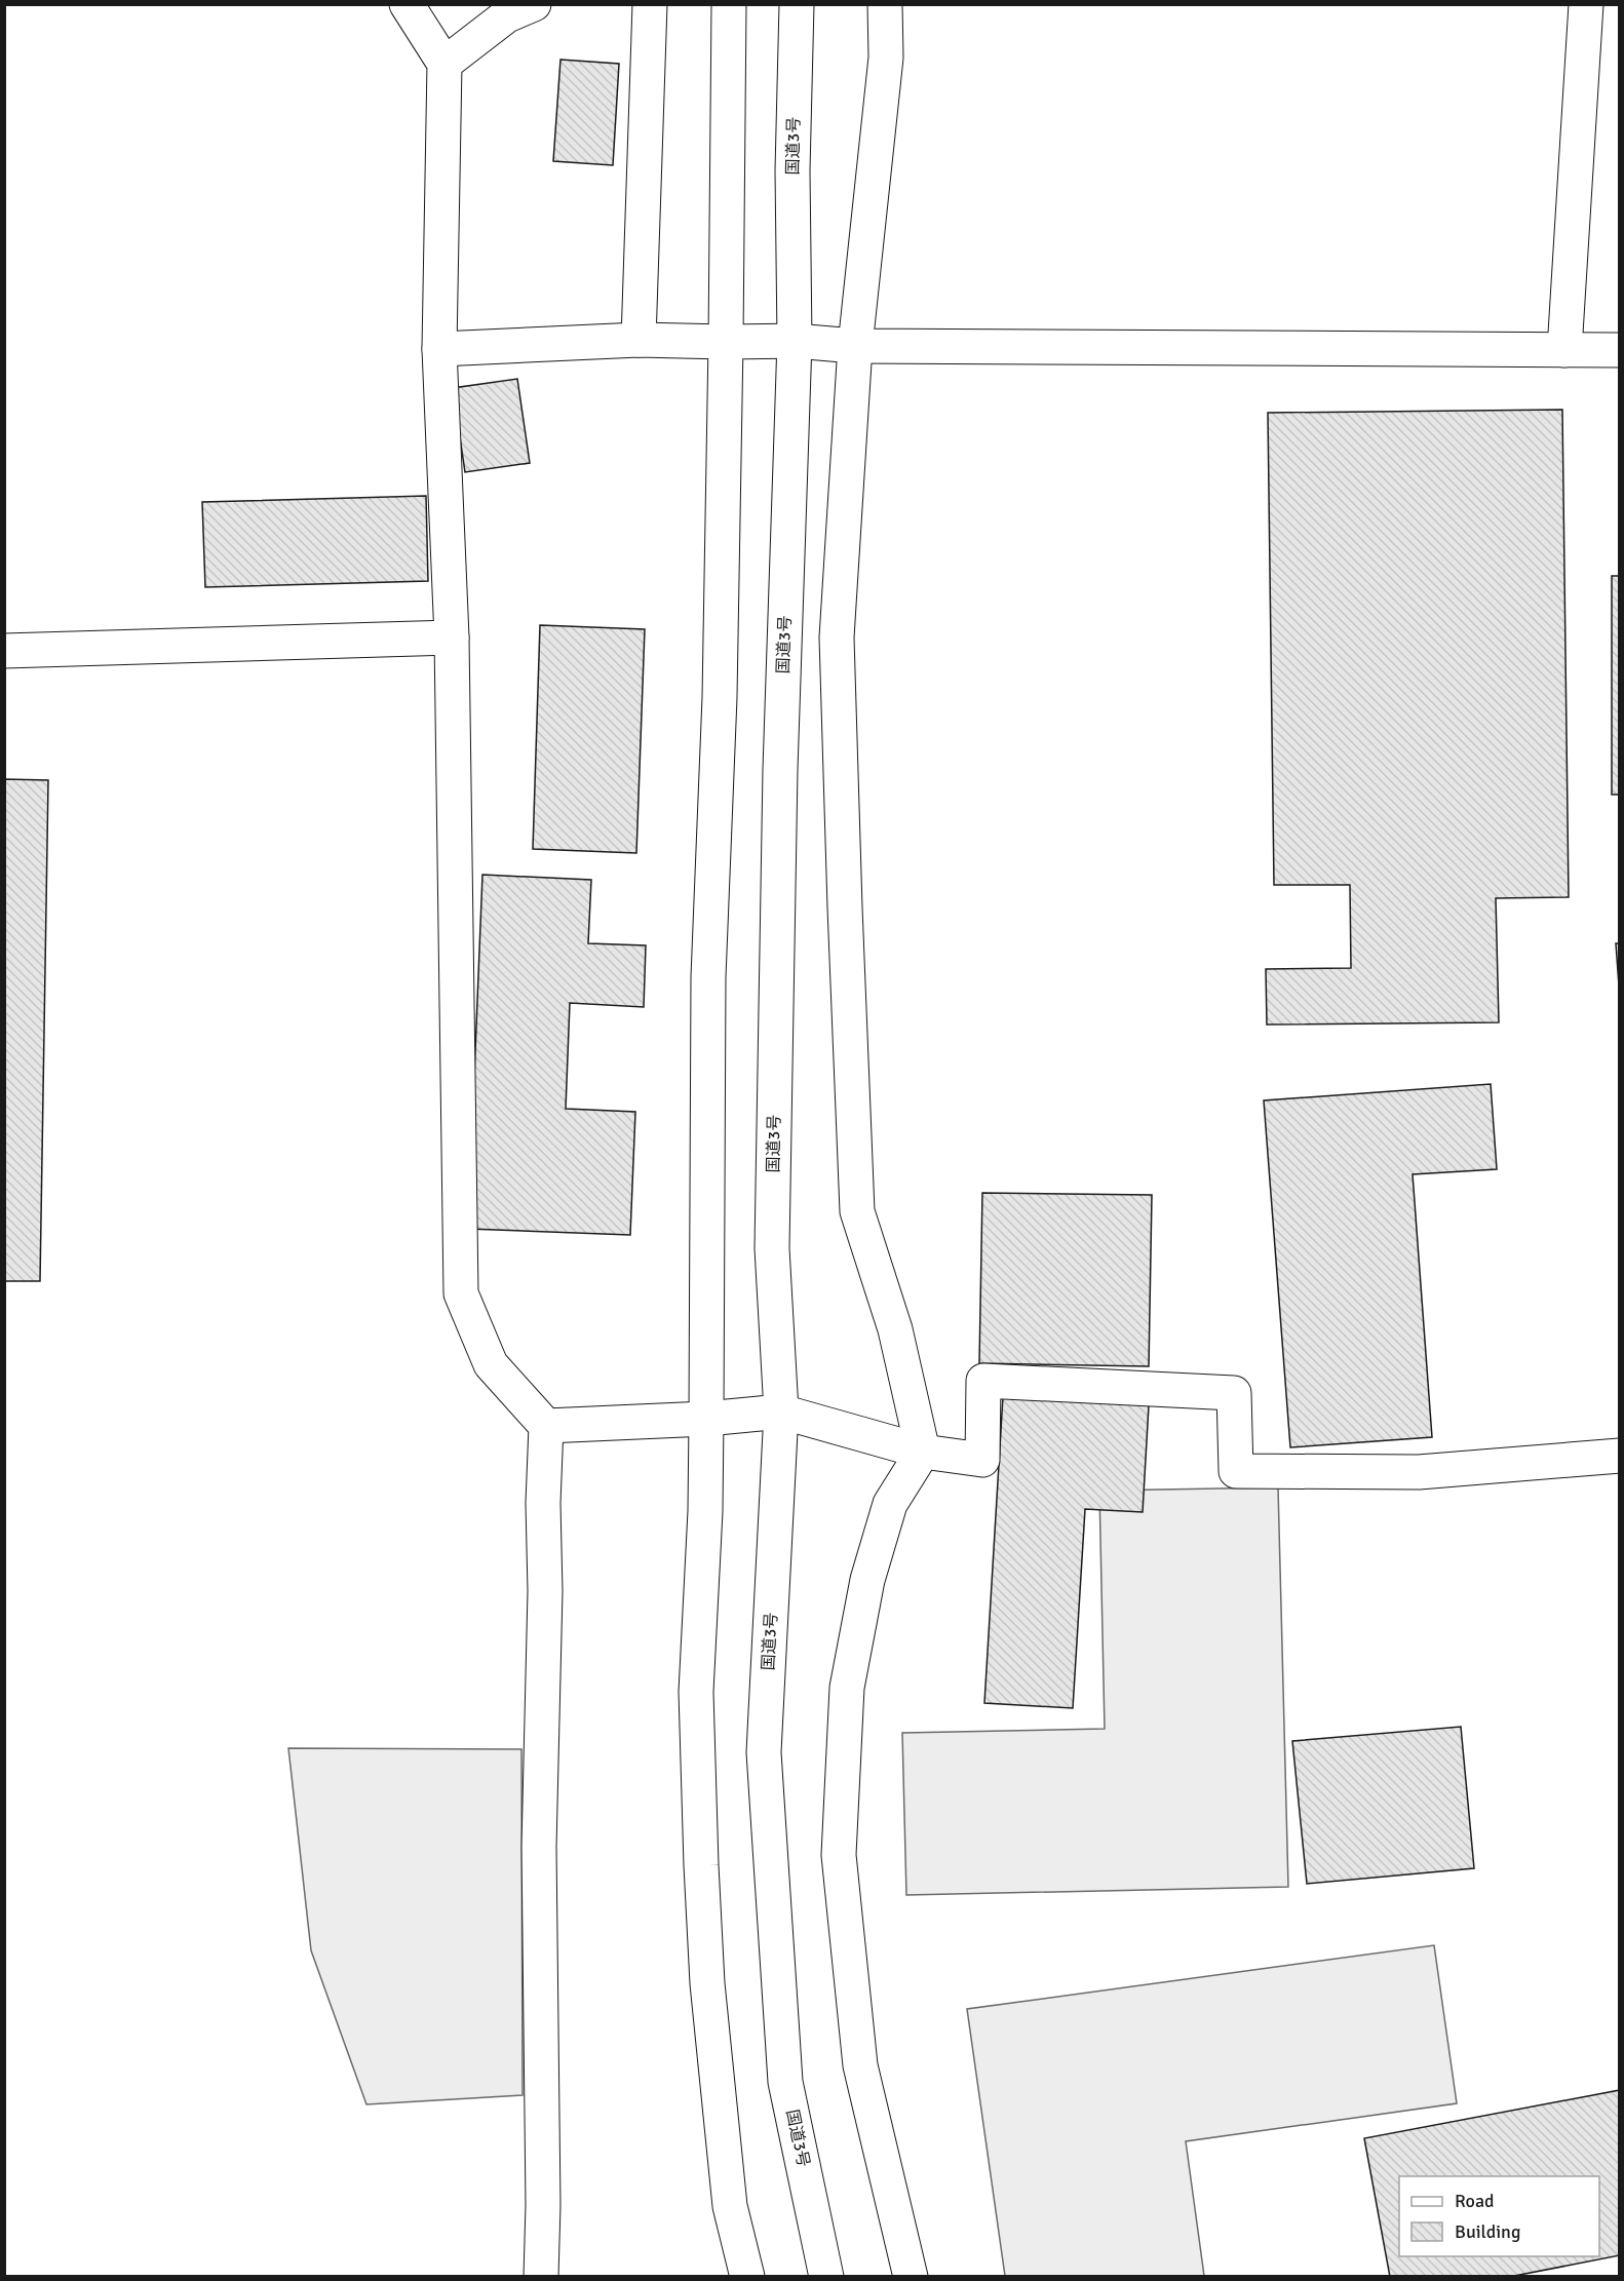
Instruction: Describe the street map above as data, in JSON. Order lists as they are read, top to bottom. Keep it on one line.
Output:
{"streets":{"main road":["国道3号"]},"legend":["Road","Building"]}
